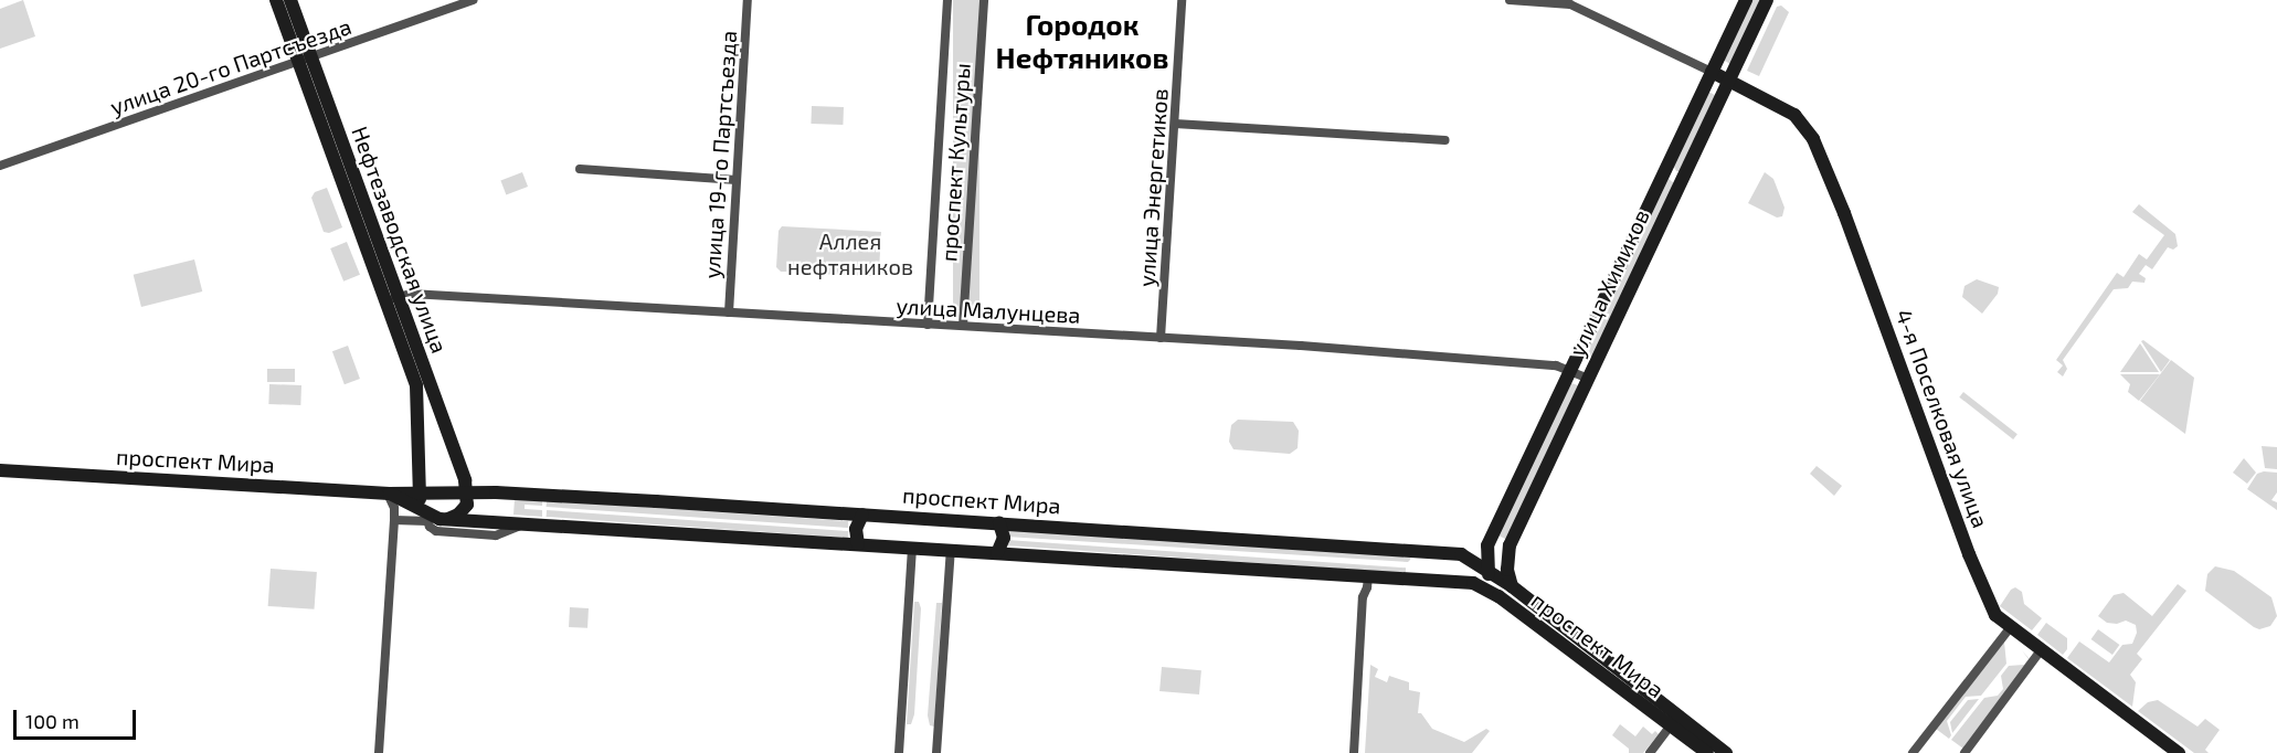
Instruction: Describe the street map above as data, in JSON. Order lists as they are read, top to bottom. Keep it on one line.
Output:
{"streets":{"main road":["Нефтезаводская улица","улица Химиков","4-я Поселковая улица","проспект Мира"],"street":["улица 20-го Партсъезда","улица 19-го Партсъезда","проспект Культуры","улица Энергетиков","улица Малунцева"]},"crossings":[["улица 20-го Партсъезда","Нефтезаводская улица"],["улица 19-го Партсъезда","улица Малунцева"],["проспект Культуры","улица Малунцева"],["улица Энергетиков","улица Малунцева"],["Нефтезаводская улица","улица Малунцева"],["Нефтезаводская улица","проспект Мира"],["улица Химиков","улица Малунцева"],["улица Химиков","4-я Поселковая улица"],["улица Химиков","проспект Мира"]],"districts":["Городок Нефтяников"],"parks":["Аллея нефтяников"],"scale_bar":"100 m"}
